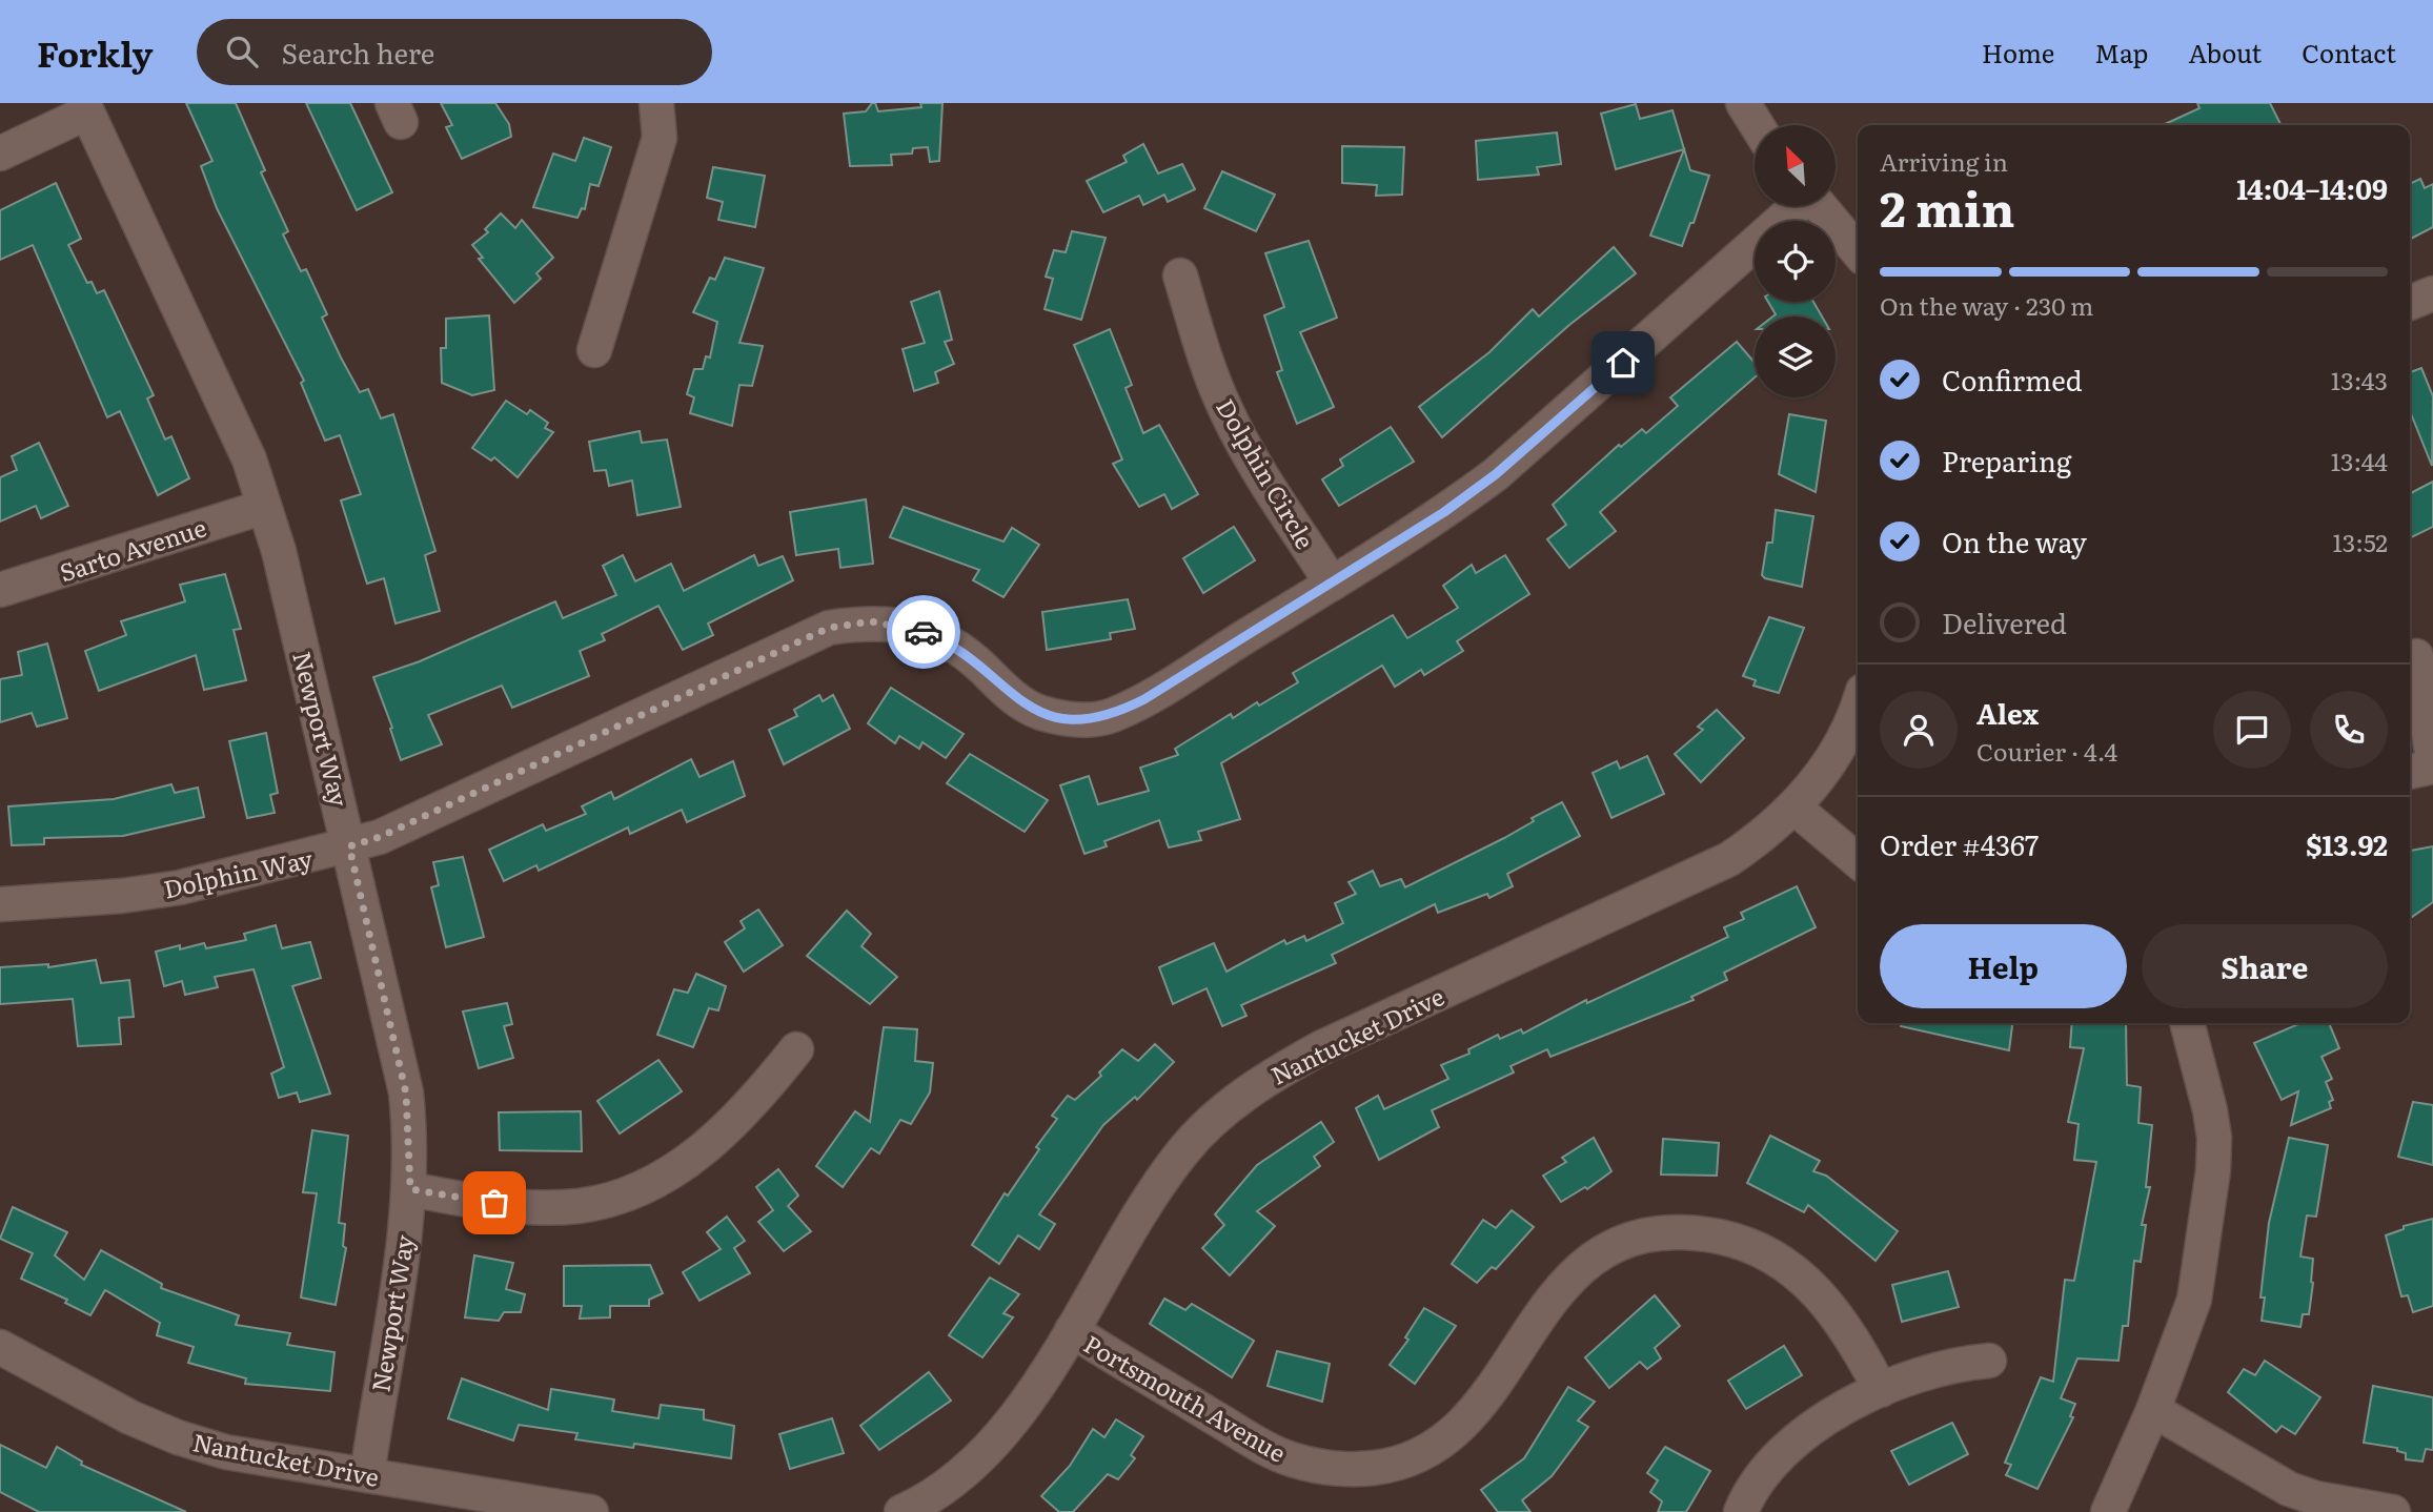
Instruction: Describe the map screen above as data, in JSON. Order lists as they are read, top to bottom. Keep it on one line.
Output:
{"streets":{"street":["Dolphin Circle","Sarto Avenue","Newport Way","Dolphin Way","Nantucket Drive","Portsmouth Avenue"]},"crossings":[["Dolphin Circle","Dolphin Way"],["Sarto Avenue","Newport Way"],["Newport Way","Dolphin Way"],["Newport Way","Nantucket Drive"],["Nantucket Drive","Portsmouth Avenue"]],"north":"top left","page":{"header":"Forkly","search":"Search here","nav":["Home","Map","About","Contact"],"heading":["2 min","Arriving in","14:04–14:09"],"panel":["Alex","Courier · 4.4","Order #4367","$13.92"],"bar":"On the way · 230 m","list":[["Confirmed","13:43"],["Preparing","13:44"],["On the way","13:52"],"Delivered"],"buttons":["Help","Share"]}}
